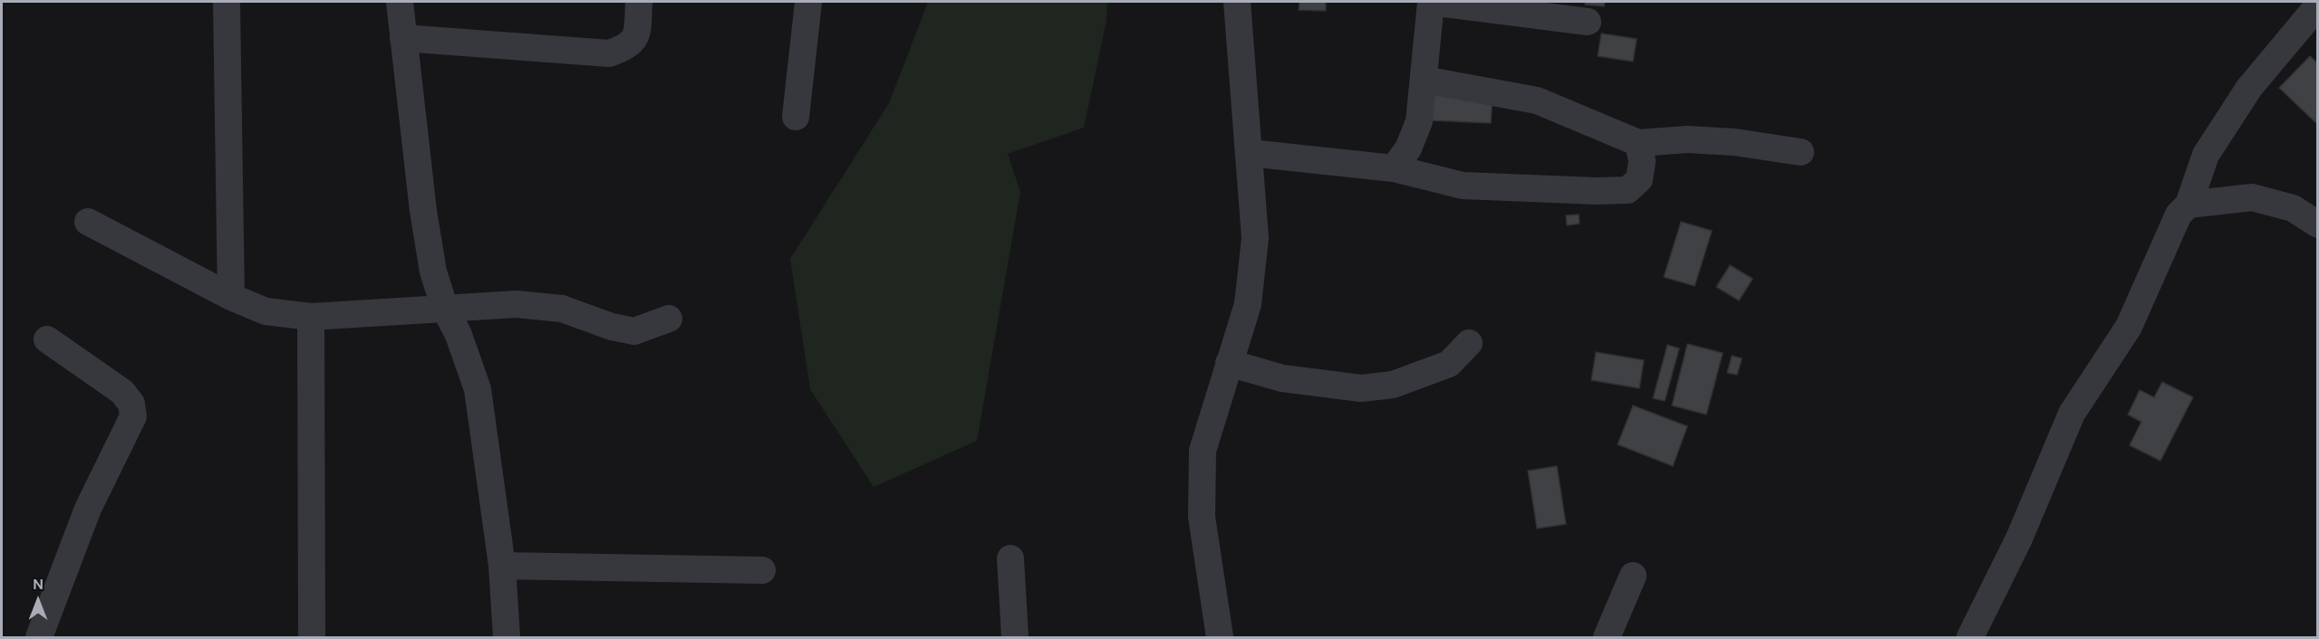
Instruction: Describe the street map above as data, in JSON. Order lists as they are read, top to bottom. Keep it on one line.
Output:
{"north":"top"}
